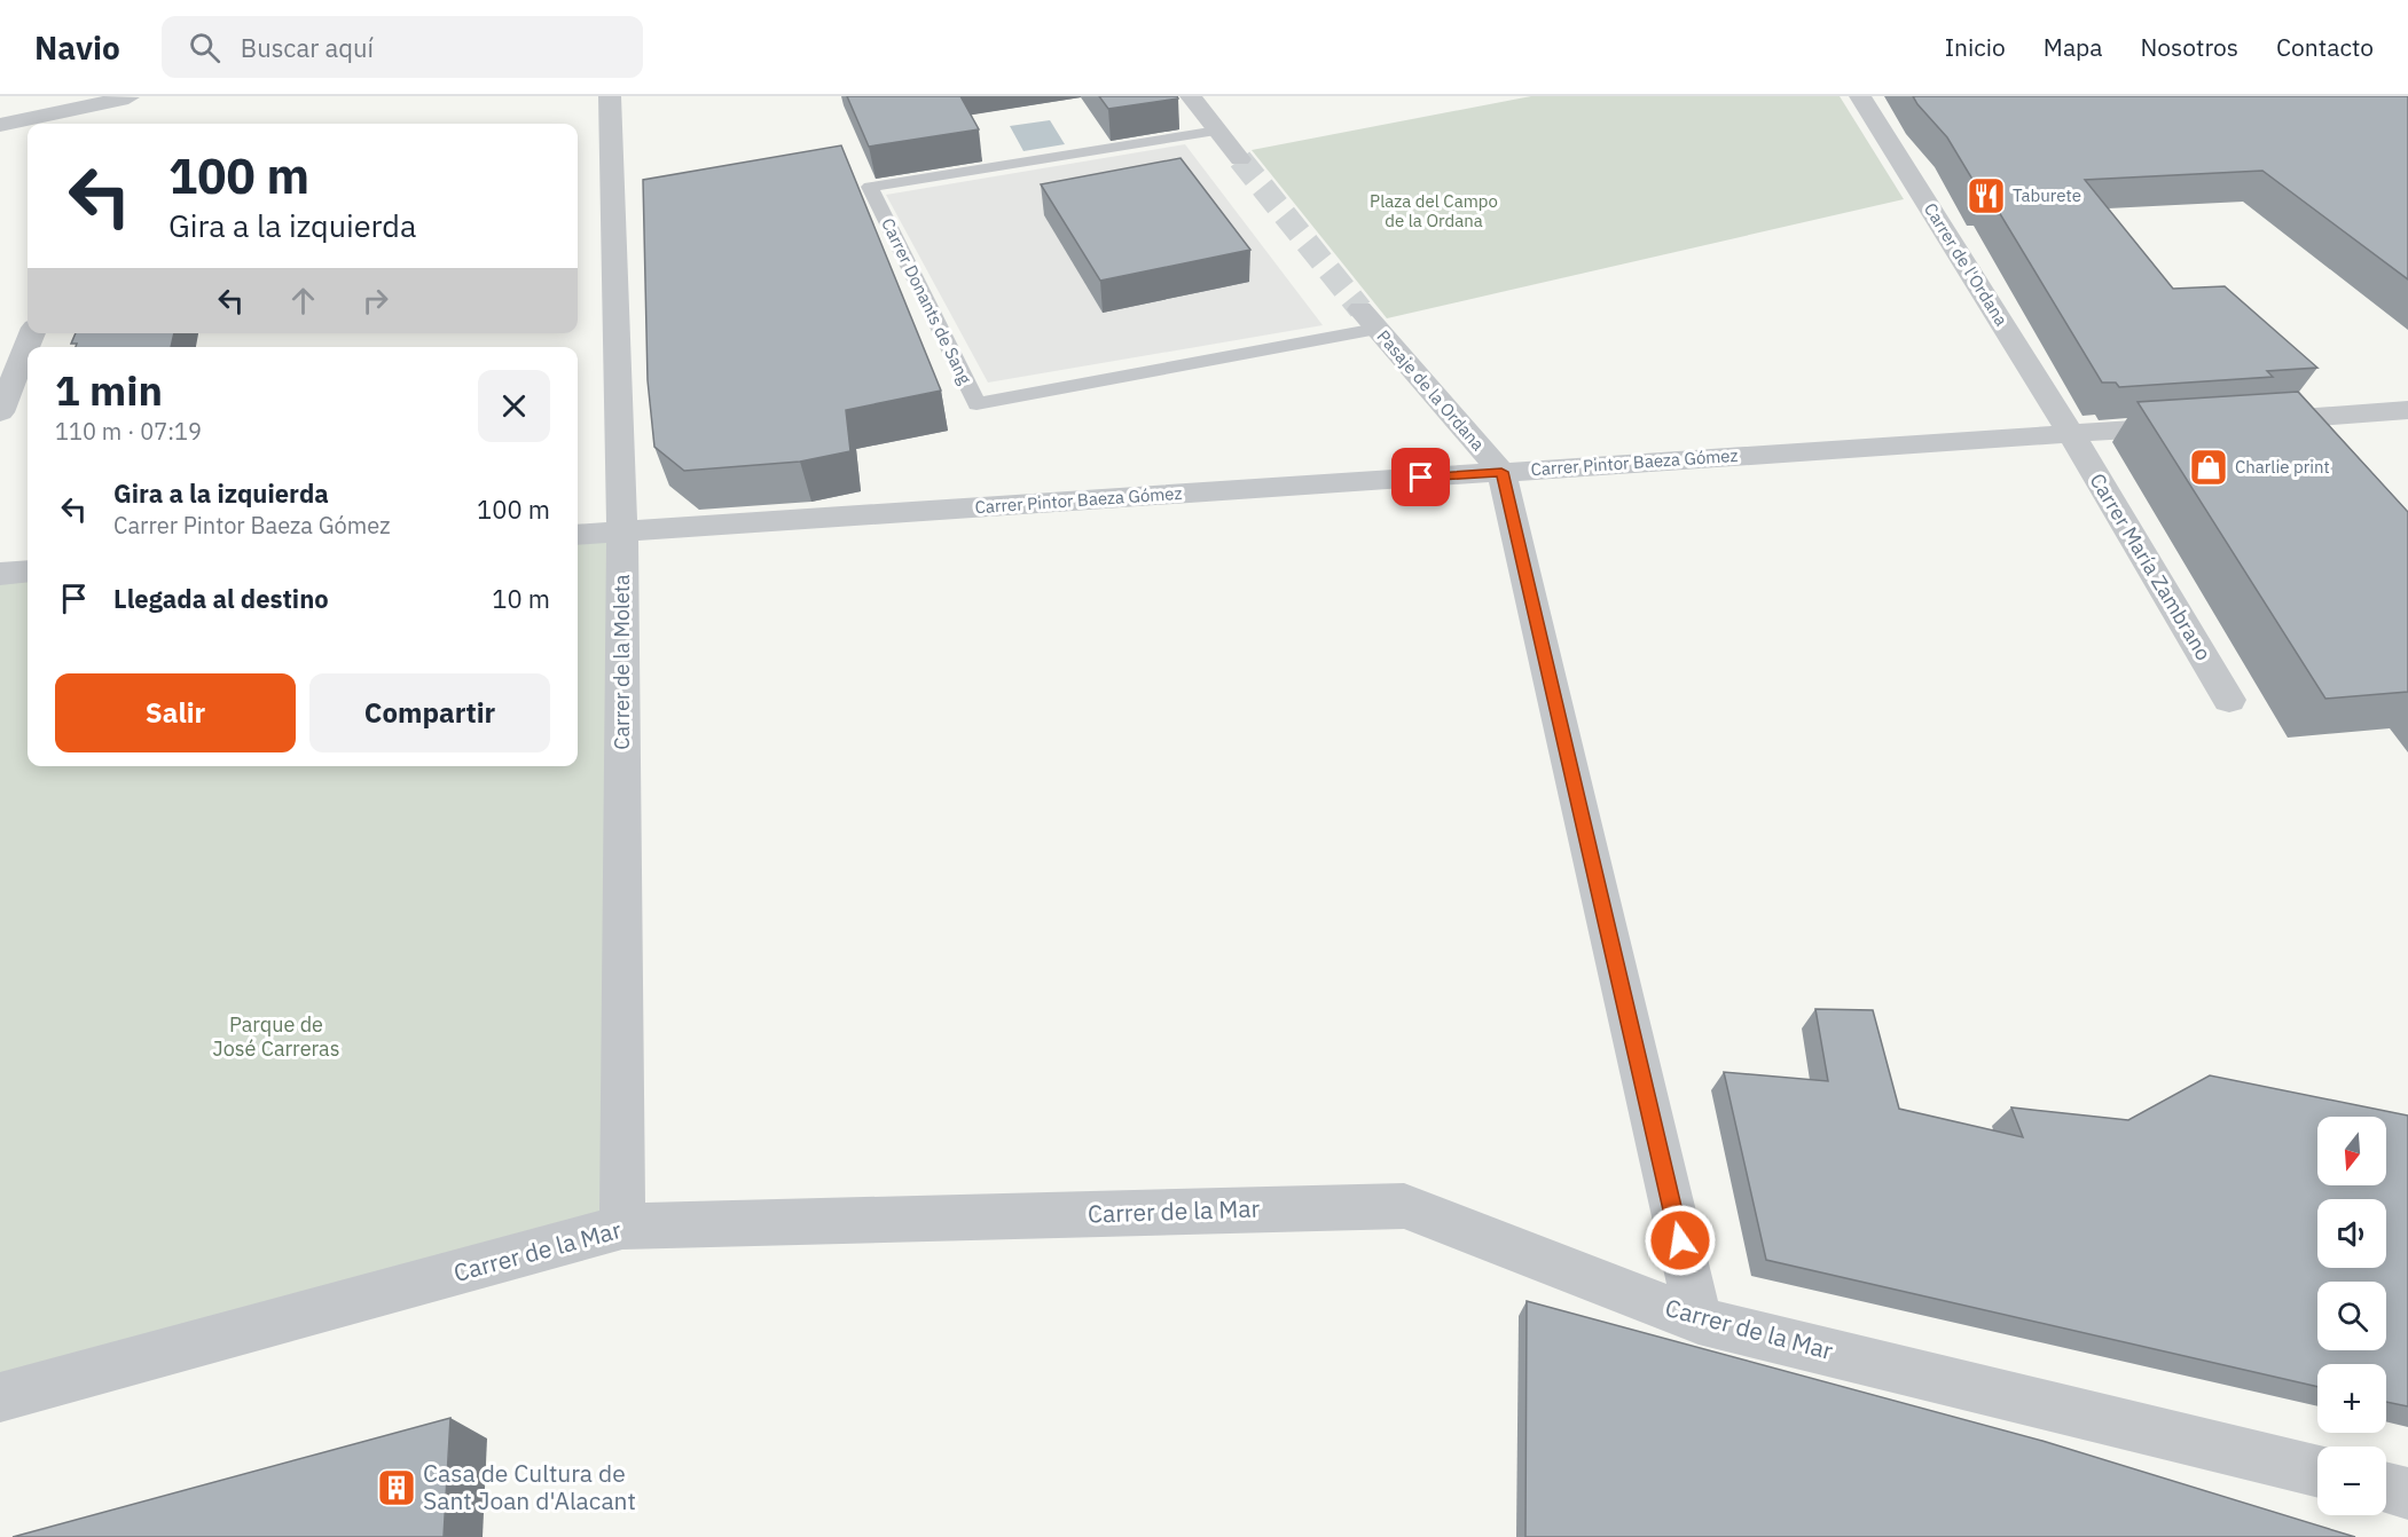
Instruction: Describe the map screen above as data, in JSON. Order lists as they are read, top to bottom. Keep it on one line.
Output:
{"streets":{"street":["Carrer de l'Ordana","Pasaje de la Ordana","Carrer Pintor Baeza Gómez","Carrer María Zambrano","Carrer de la Moleta","Carrer de la Mar"],"lane":["Carrer Donants de Sang"]},"crossings":[["Carrer de l'Ordana","Carrer Pintor Baeza Gómez"],["Carrer de l'Ordana","Carrer María Zambrano"],["Carrer Donants de Sang","Pasaje de la Ordana"],["Pasaje de la Ordana","Carrer Pintor Baeza Gómez"],["Carrer Pintor Baeza Gómez","Carrer María Zambrano"],["Carrer Pintor Baeza Gómez","Carrer de la Moleta"],["Carrer de la Moleta","Carrer de la Mar"]],"parks":["Plaza del Campo de la Ordana","Parque de José Carreras"],"places":{"restaurant":["Taburete"],"shop":["Charlie print"],"building":["Casa de Cultura de Sant Joan d'Alacant"]},"north":"bottom","page":{"header":"Navio","search":"Buscar aquí","nav":["Inicio","Mapa","Nosotros","Contacto"],"turn":["100 m","Gira a la izquierda"],"heading":["1 min","110 m · 07:19"],"list":[{"name":"Gira a la izquierda","note":"Carrer Pintor Baeza Gómez","value":"100 m"},{"name":"Llegada al destino","value":"10 m"}],"buttons":["Salir","Compartir"],"map_buttons":["+","−"]}}
